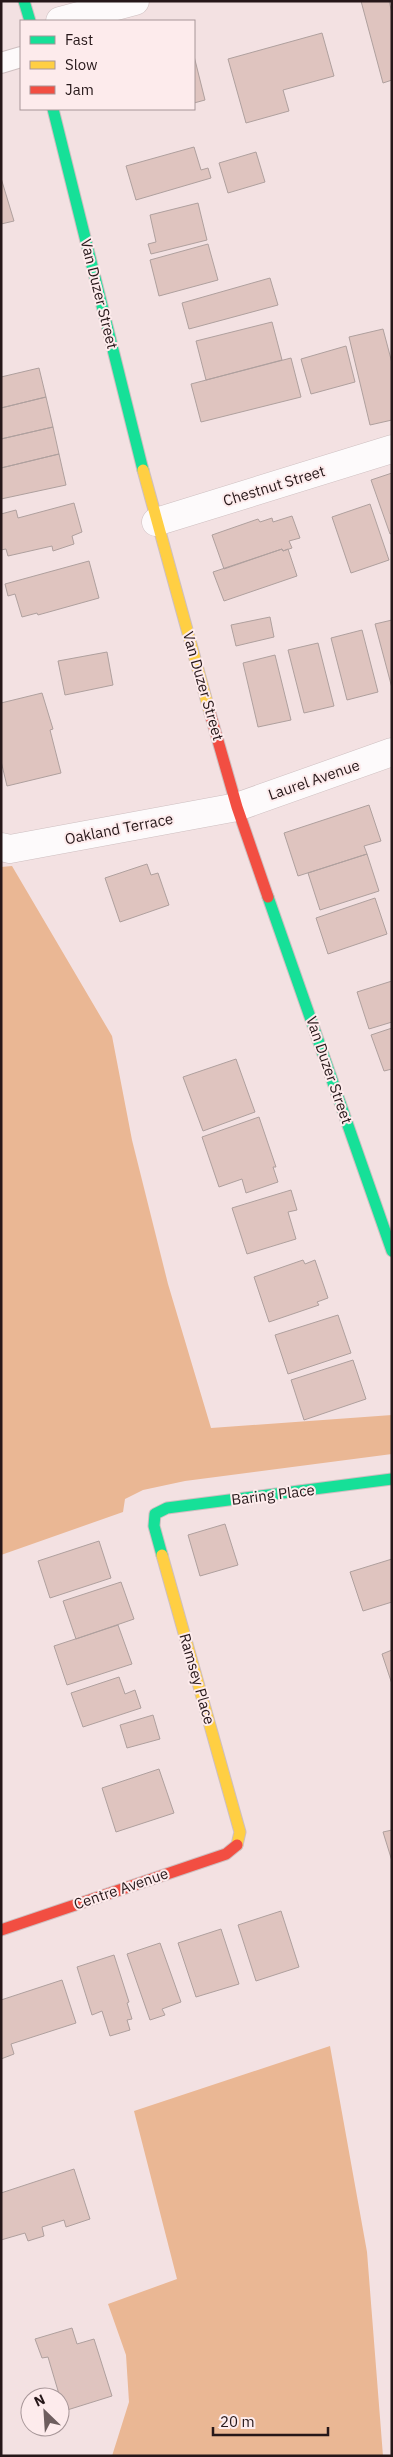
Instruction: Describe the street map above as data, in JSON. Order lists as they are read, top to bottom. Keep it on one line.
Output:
{"streets":{"main road":["Van Duzer Street","Baring Place","Ramsey Place","Centre Avenue"],"street":["Chestnut Street","Laurel Avenue","Oakland Terrace"]},"crossings":[["Van Duzer Street","Chestnut Street"],["Van Duzer Street","Laurel Avenue"],["Van Duzer Street","Oakland Terrace"],["Laurel Avenue","Oakland Terrace"],["Baring Place","Ramsey Place"],["Ramsey Place","Centre Avenue"]],"legend":["Fast","Slow","Jam"],"scale_bar":"20 m","north":"top left"}
